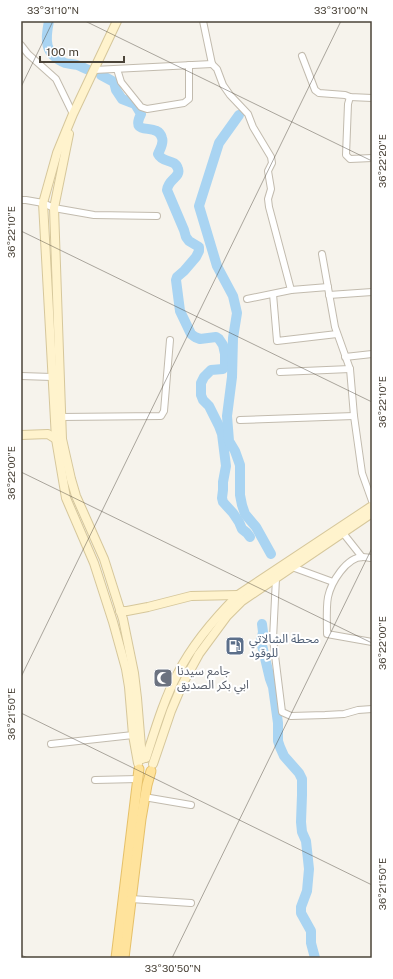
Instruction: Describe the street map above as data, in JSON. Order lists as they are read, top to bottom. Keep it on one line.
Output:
{"places":{"fuel station":["محطة الشالاتي للوقود"],"mosque":["جامع سيدنا ابي بكر الصديق"]},"scale_bar":"100 m","coordinates":["33°31'10\"N","33°31'00\"N","36°22'20\"E","36°22'10\"E","36°22'00\"E","36°21'50\"E","33°30'50\"N"]}
